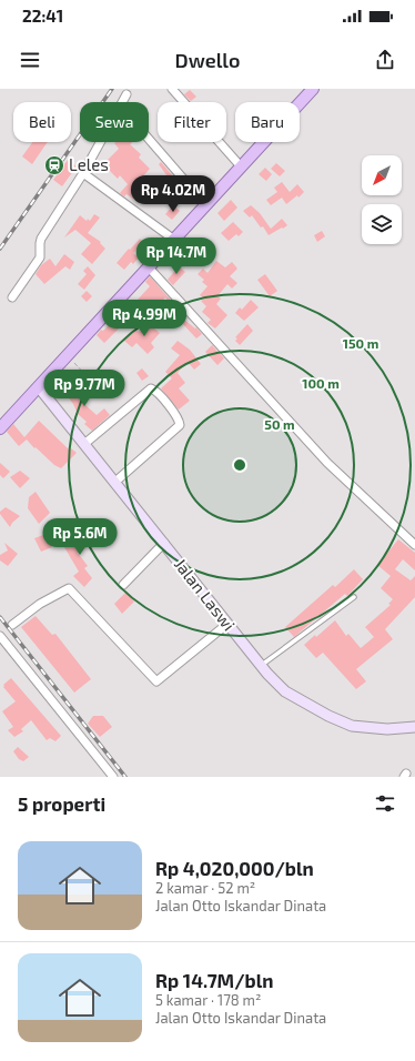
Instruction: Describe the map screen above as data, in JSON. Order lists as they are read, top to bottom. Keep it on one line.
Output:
{"streets":{"street":["Jalan Laswi"]},"places":{"station":["Leles"]},"north":"bottom left","page":{"status":"22:41","header":"Dwello","chip":["Beli","Sewa","Filter","Baru"],"price":["Rp 4.02M","Rp 14.7M","Rp 4.99M","Rp 9.77M","Rp 5.6M"],"heading":"5 properti","list":[{"name":"Rp 4,020,000/bln","note":"2 kamar · 52 m² · Jalan Otto Iskandar Dinata"},{"name":"Rp 14.7M/bln","note":"5 kamar · 178 m² · Jalan Otto Iskandar Dinata"}]},"rings":["150 m","100 m","50 m"]}
